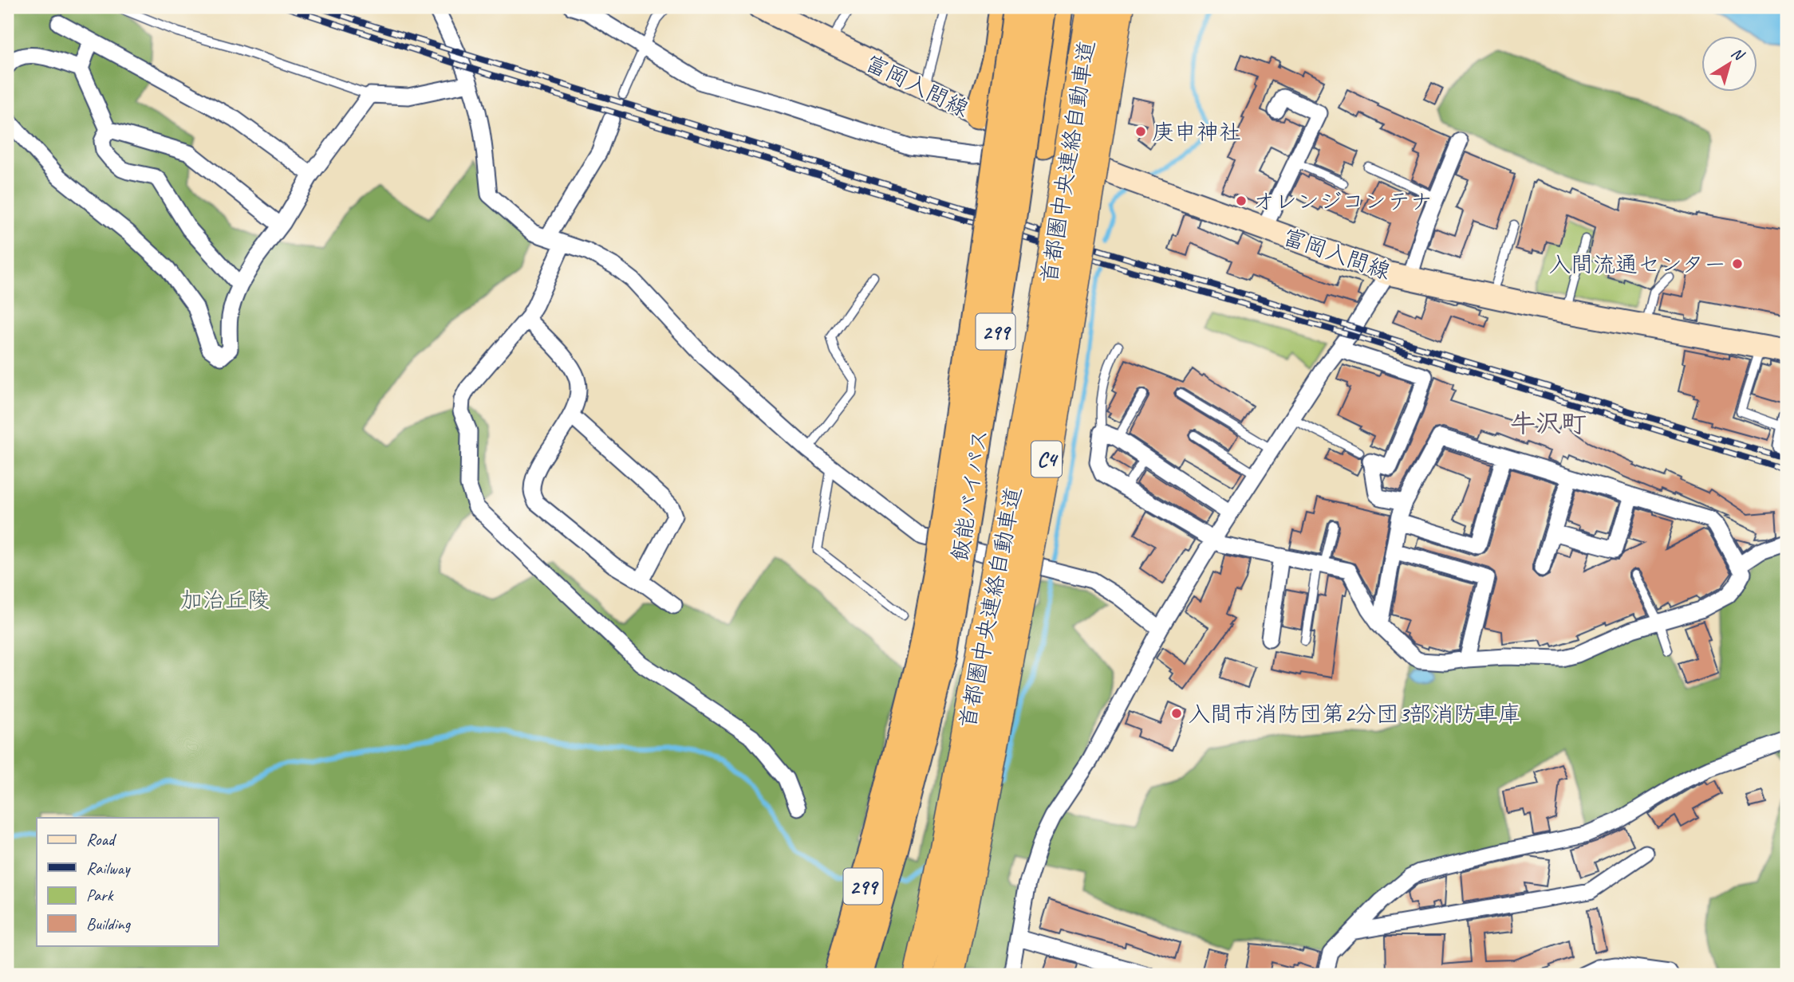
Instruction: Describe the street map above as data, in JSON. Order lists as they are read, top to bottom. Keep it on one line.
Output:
{"streets":{"highway":["首都圏中央連絡自動車道","299","C4","飯能バイパス"],"main road":["富岡入間線"]},"districts":["牛沢町"],"parks":["加治丘陵"],"places":["庚申神社","オレンジコンテナ","入間流通センター","入間市消防団第2分団3部消防車庫"],"legend":["Road","Railway","Park","Building"],"north":"top right"}
